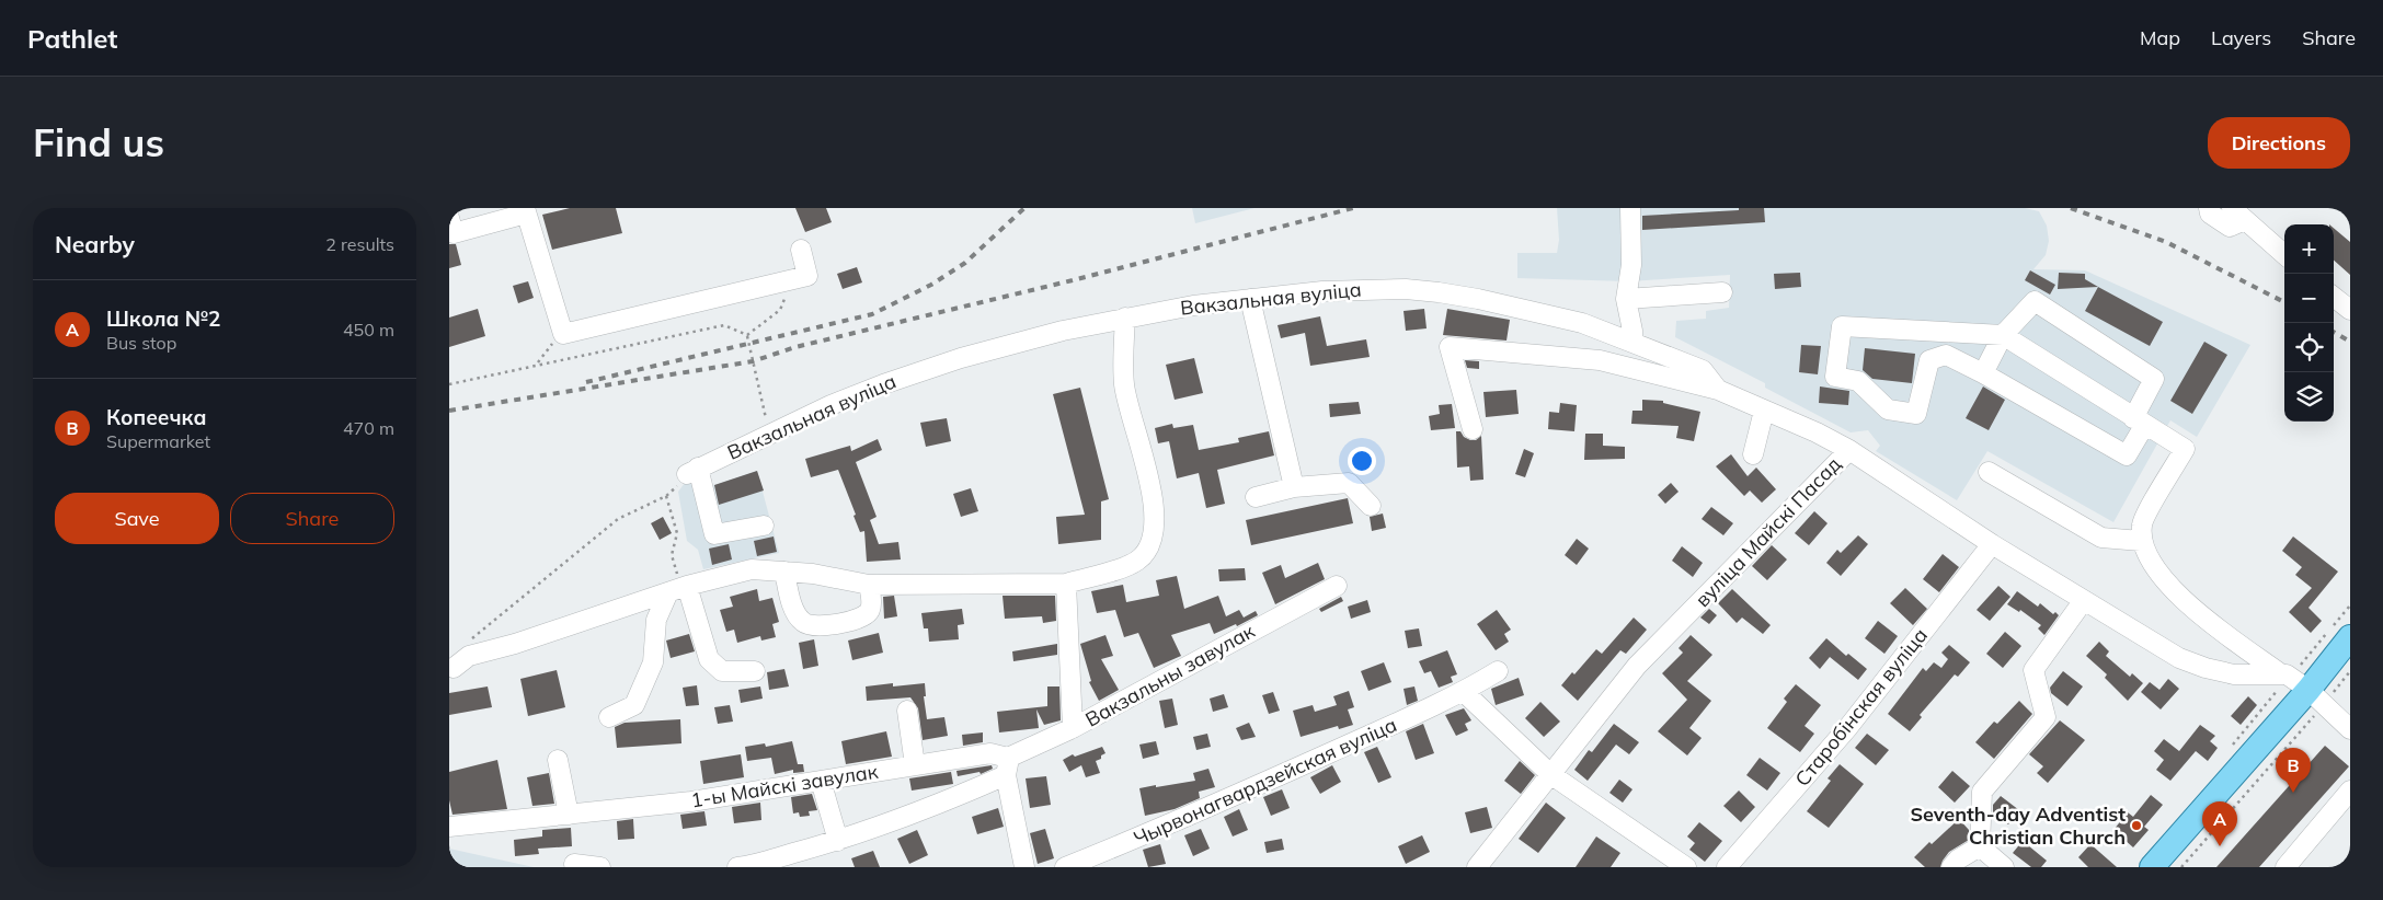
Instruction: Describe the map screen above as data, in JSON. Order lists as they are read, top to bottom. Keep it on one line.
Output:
{"streets":{"street":["Вакзальная вуліца","вуліца Майскі Пасад","Вакзальны завулак","Старобінская вуліца","Чырвонагвардзейская вуліца","1-ы Майскі завулак"]},"crossings":[["Вакзальная вуліца","вуліца Майскі Пасад"],["вуліца Майскі Пасад","Старобінская вуліца"]],"places":["Seventh-day Adventist Christian Church"],"page":{"header":"Pathlet","nav":["Map","Layers","Share"],"buttons":["Directions",["Save","Share"]],"title":"Find us","heading":["Nearby","2 results"],"map_buttons":["+","−"],"list":[{"mark":"A","name":"Школа №2","note":"Bus stop","value":"450 m"},{"mark":"B","name":"Копеечка","note":"Supermarket","value":"470 m"}],"pins":["B","A"]}}
